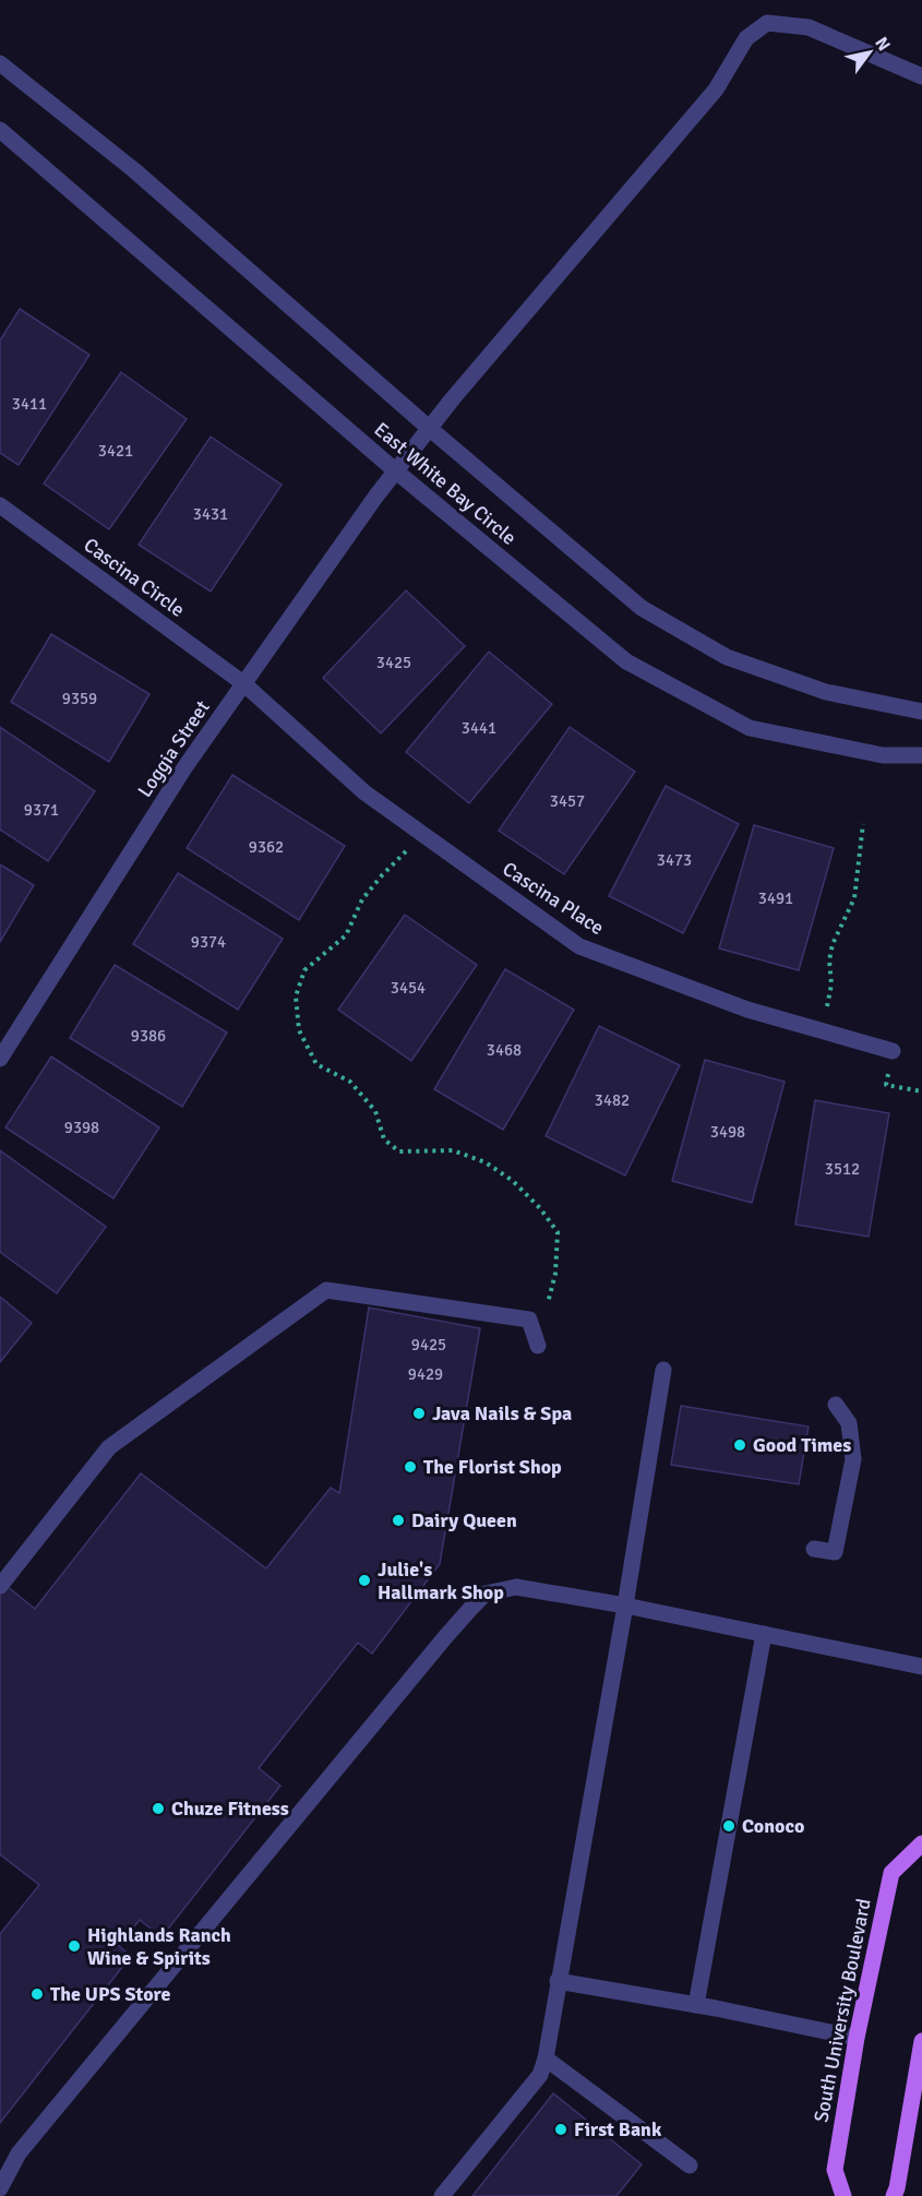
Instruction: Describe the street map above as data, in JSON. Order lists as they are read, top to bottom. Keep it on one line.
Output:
{"streets":{"main road":["South University Boulevard"],"street":["East White Bay Circle","Cascina Circle","Loggia Street","Cascina Place"]},"crossings":[["East White Bay Circle","Loggia Street"],["Cascina Circle","Loggia Street"],["Cascina Circle","Cascina Place"],["Loggia Street","Cascina Place"]],"places":["Java Nails & Spa","Good Times","The Florist Shop","Dairy Queen","Julie's Hallmark Shop","Chuze Fitness","Conoco","Highlands Ranch Wine & Spirits","The UPS Store","First Bank"],"house_numbers":["3411","3421","3431","3425","9359","3441","3457","9371","9362","3473","3491","9374","3454","9386","3468","3482","9398","3498","3512","9425","9429"],"north":"top right"}
